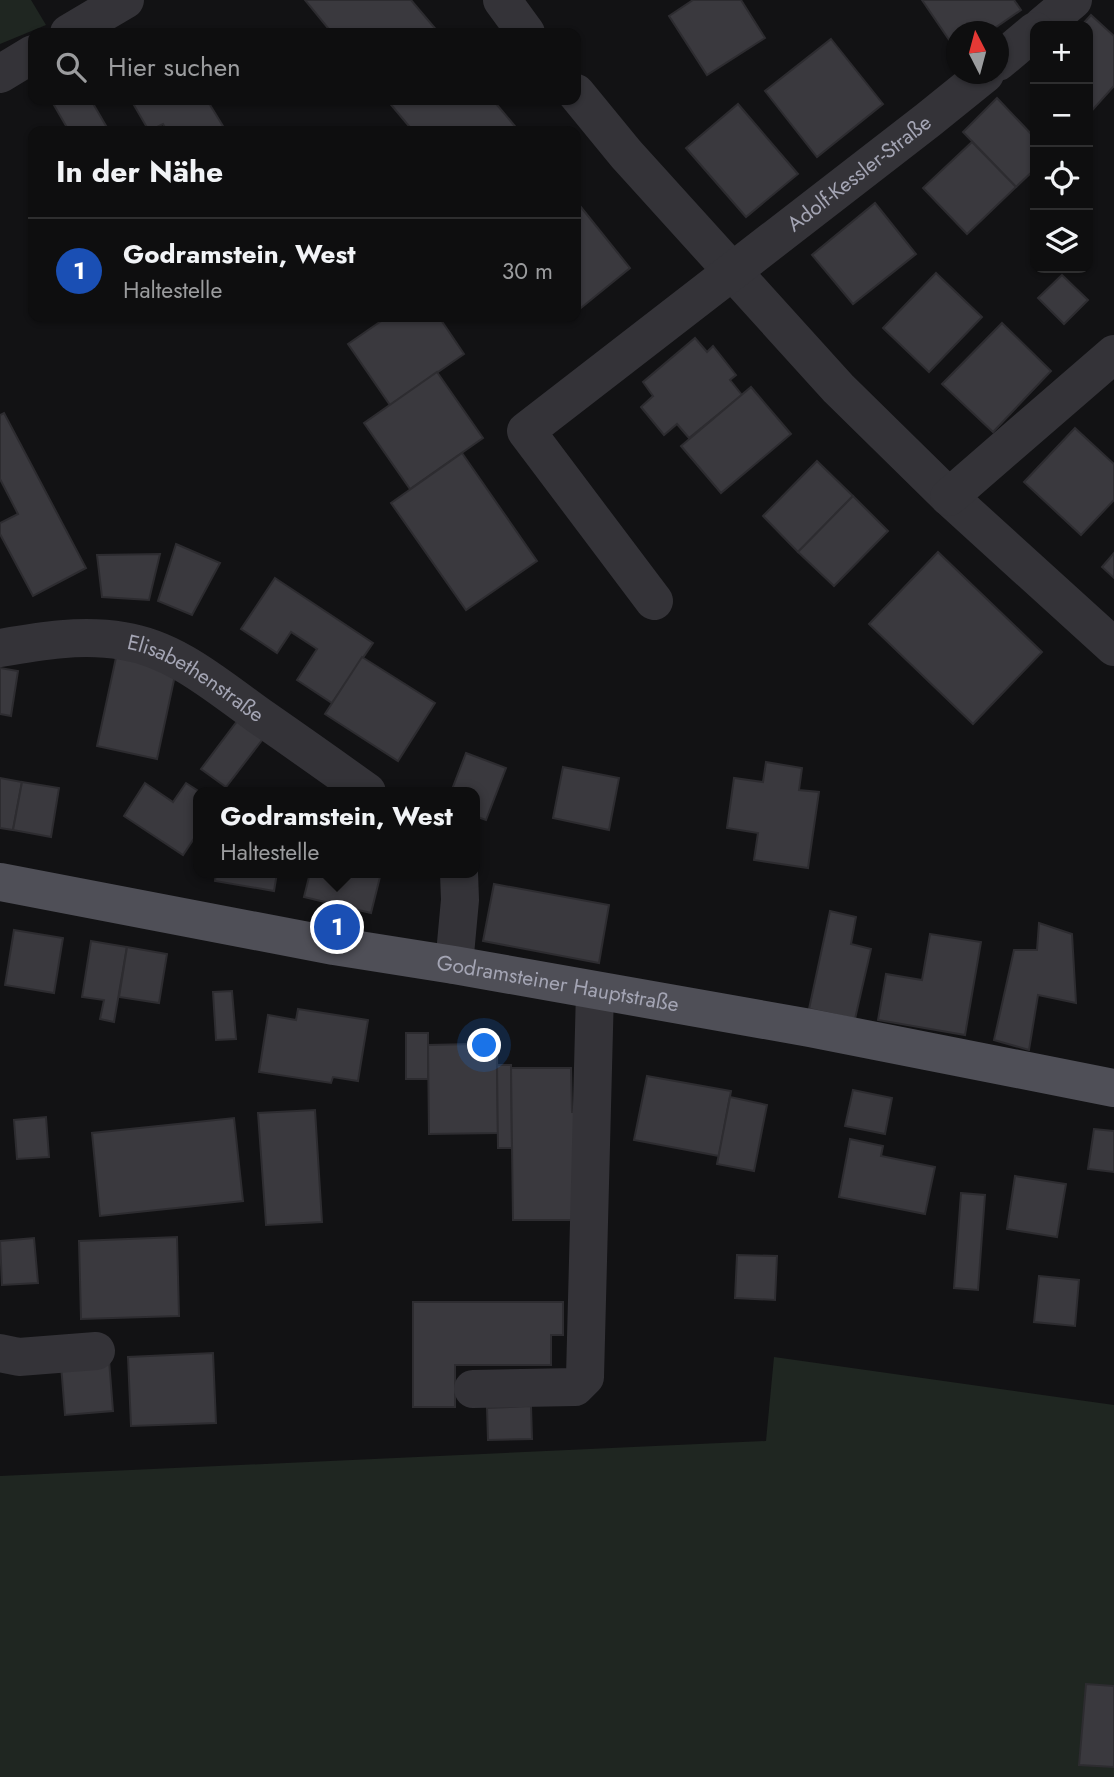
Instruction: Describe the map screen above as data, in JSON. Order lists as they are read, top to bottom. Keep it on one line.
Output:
{"streets":{"main road":["Godramsteiner Hauptstraße"],"street":["Adolf-Kessler-Straße","Elisabethenstraße"]},"north":"top","page":{"map_buttons":["+","−"],"search":"Hier suchen","heading":"In der Nähe","list":[{"mark":"1","name":"Godramstein, West","note":"Haltestelle","value":"30 m"}],"popup":["Godramstein, West","Haltestelle"],"pins":"1"}}
